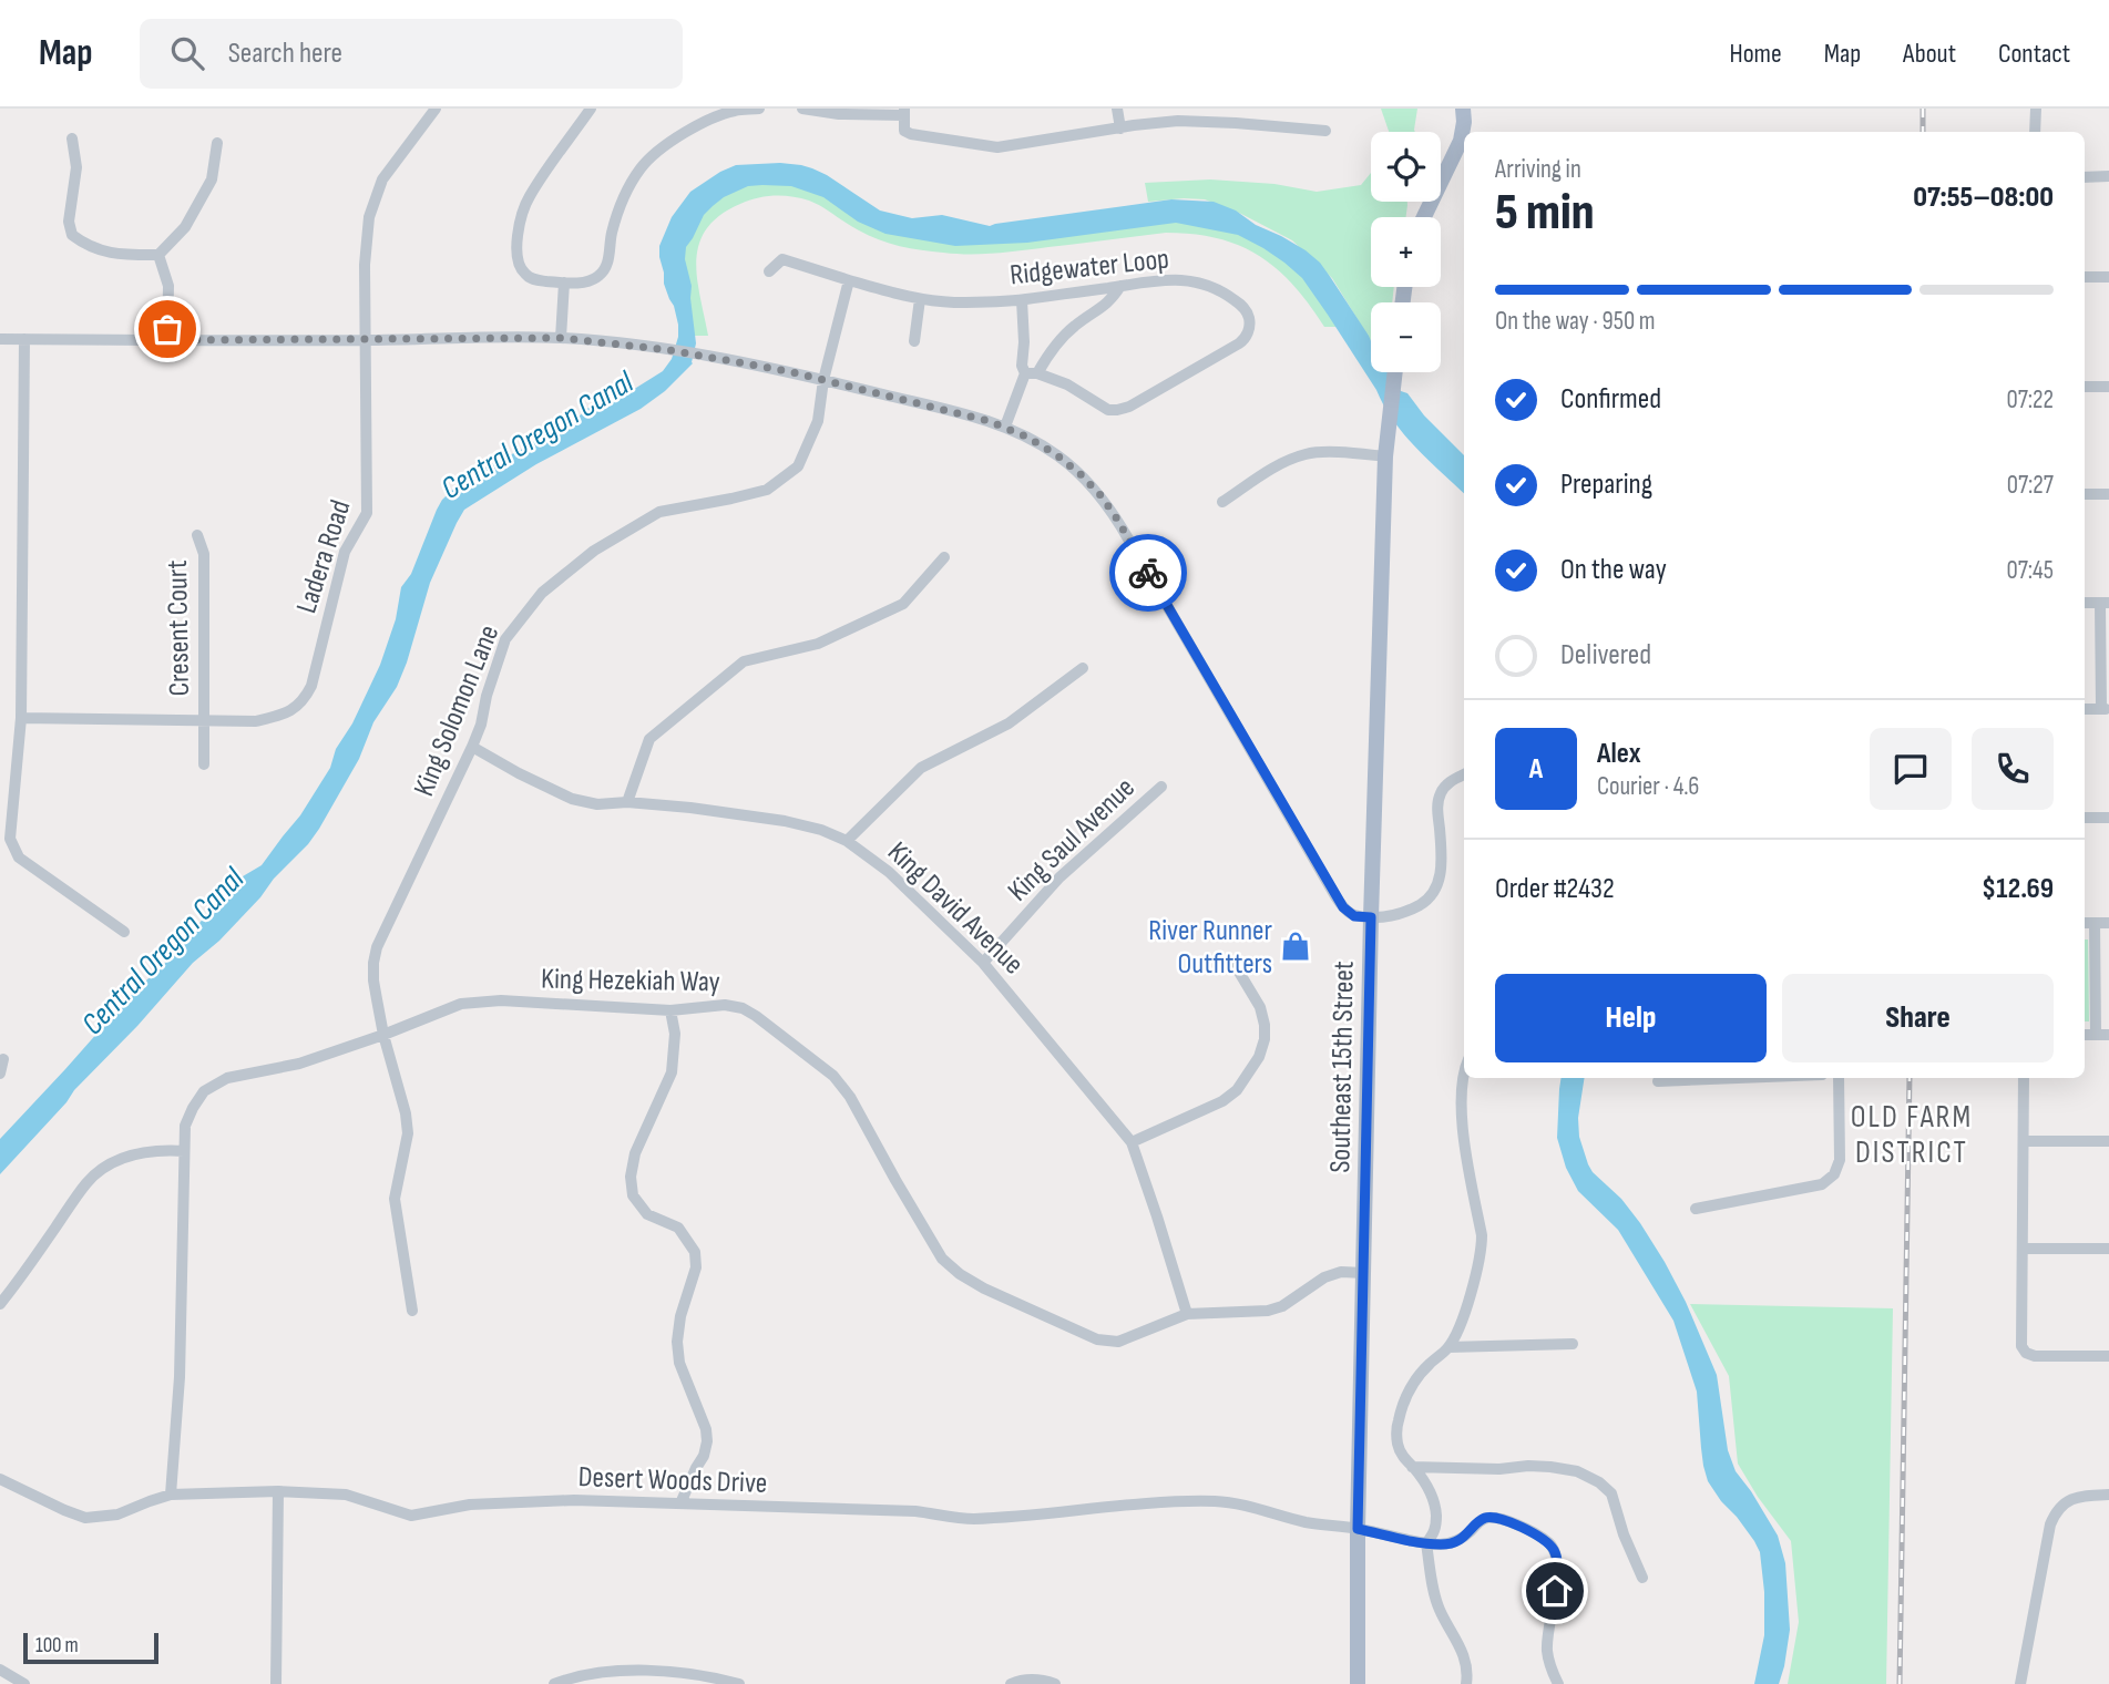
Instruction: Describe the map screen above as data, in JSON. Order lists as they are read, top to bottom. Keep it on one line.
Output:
{"streets":{"main road":["Southeast 15th Street"],"street":["Ridgewater Loop","Ladera Road","Cresent Court","King Solomon Lane","King Saul Avenue","King David Avenue","King Hezekiah Way","Desert Woods Drive"]},"crossings":[["Ladera Road","Cresent Court"],["King Solomon Lane","King David Avenue"],["King Solomon Lane","King Hezekiah Way"],["King Saul Avenue","King David Avenue"],["King David Avenue","King Hezekiah Way"],["King Hezekiah Way","Southeast 15th Street"],["King Hezekiah Way","Desert Woods Drive"],["Southeast 15th Street","Desert Woods Drive"]],"districts":["OLD FARM DISTRICT"],"water":["Central Oregon Canal"],"places":{"shop":["River Runner Outfitters"]},"scale_bar":"100 m","page":{"header":"Map","search":"Search here","nav":["Home","Map","About","Contact"],"map_buttons":["+","−"],"heading":["5 min","Arriving in","07:55–08:00"],"panel":["Alex","Courier · 4.6","Order #2432","$12.69"],"bar":"On the way · 950 m","list":[["Confirmed","07:22"],["Preparing","07:27"],["On the way","07:45"],"Delivered"],"round":"A","buttons":["Help","Share"],"scale":"100 m"}}
